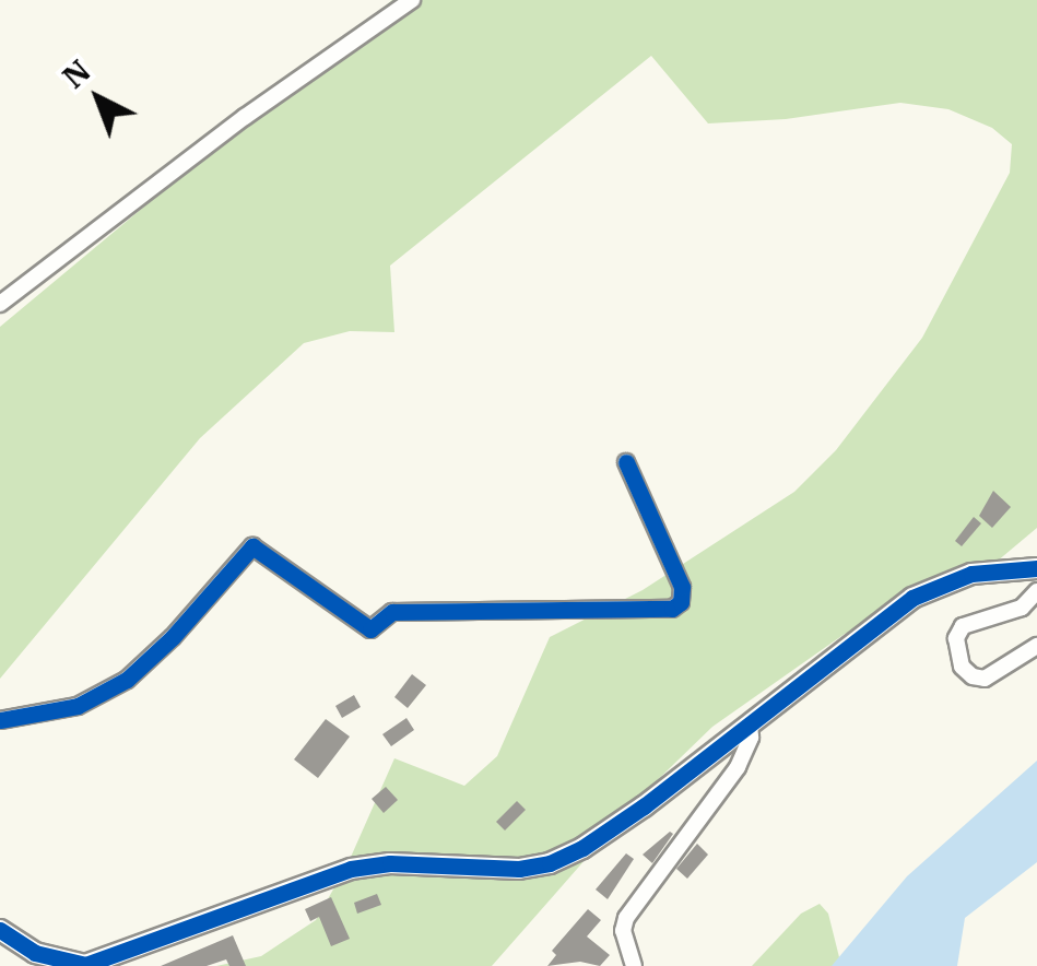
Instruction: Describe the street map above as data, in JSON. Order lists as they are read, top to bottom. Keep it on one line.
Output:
{"north":"top left"}
